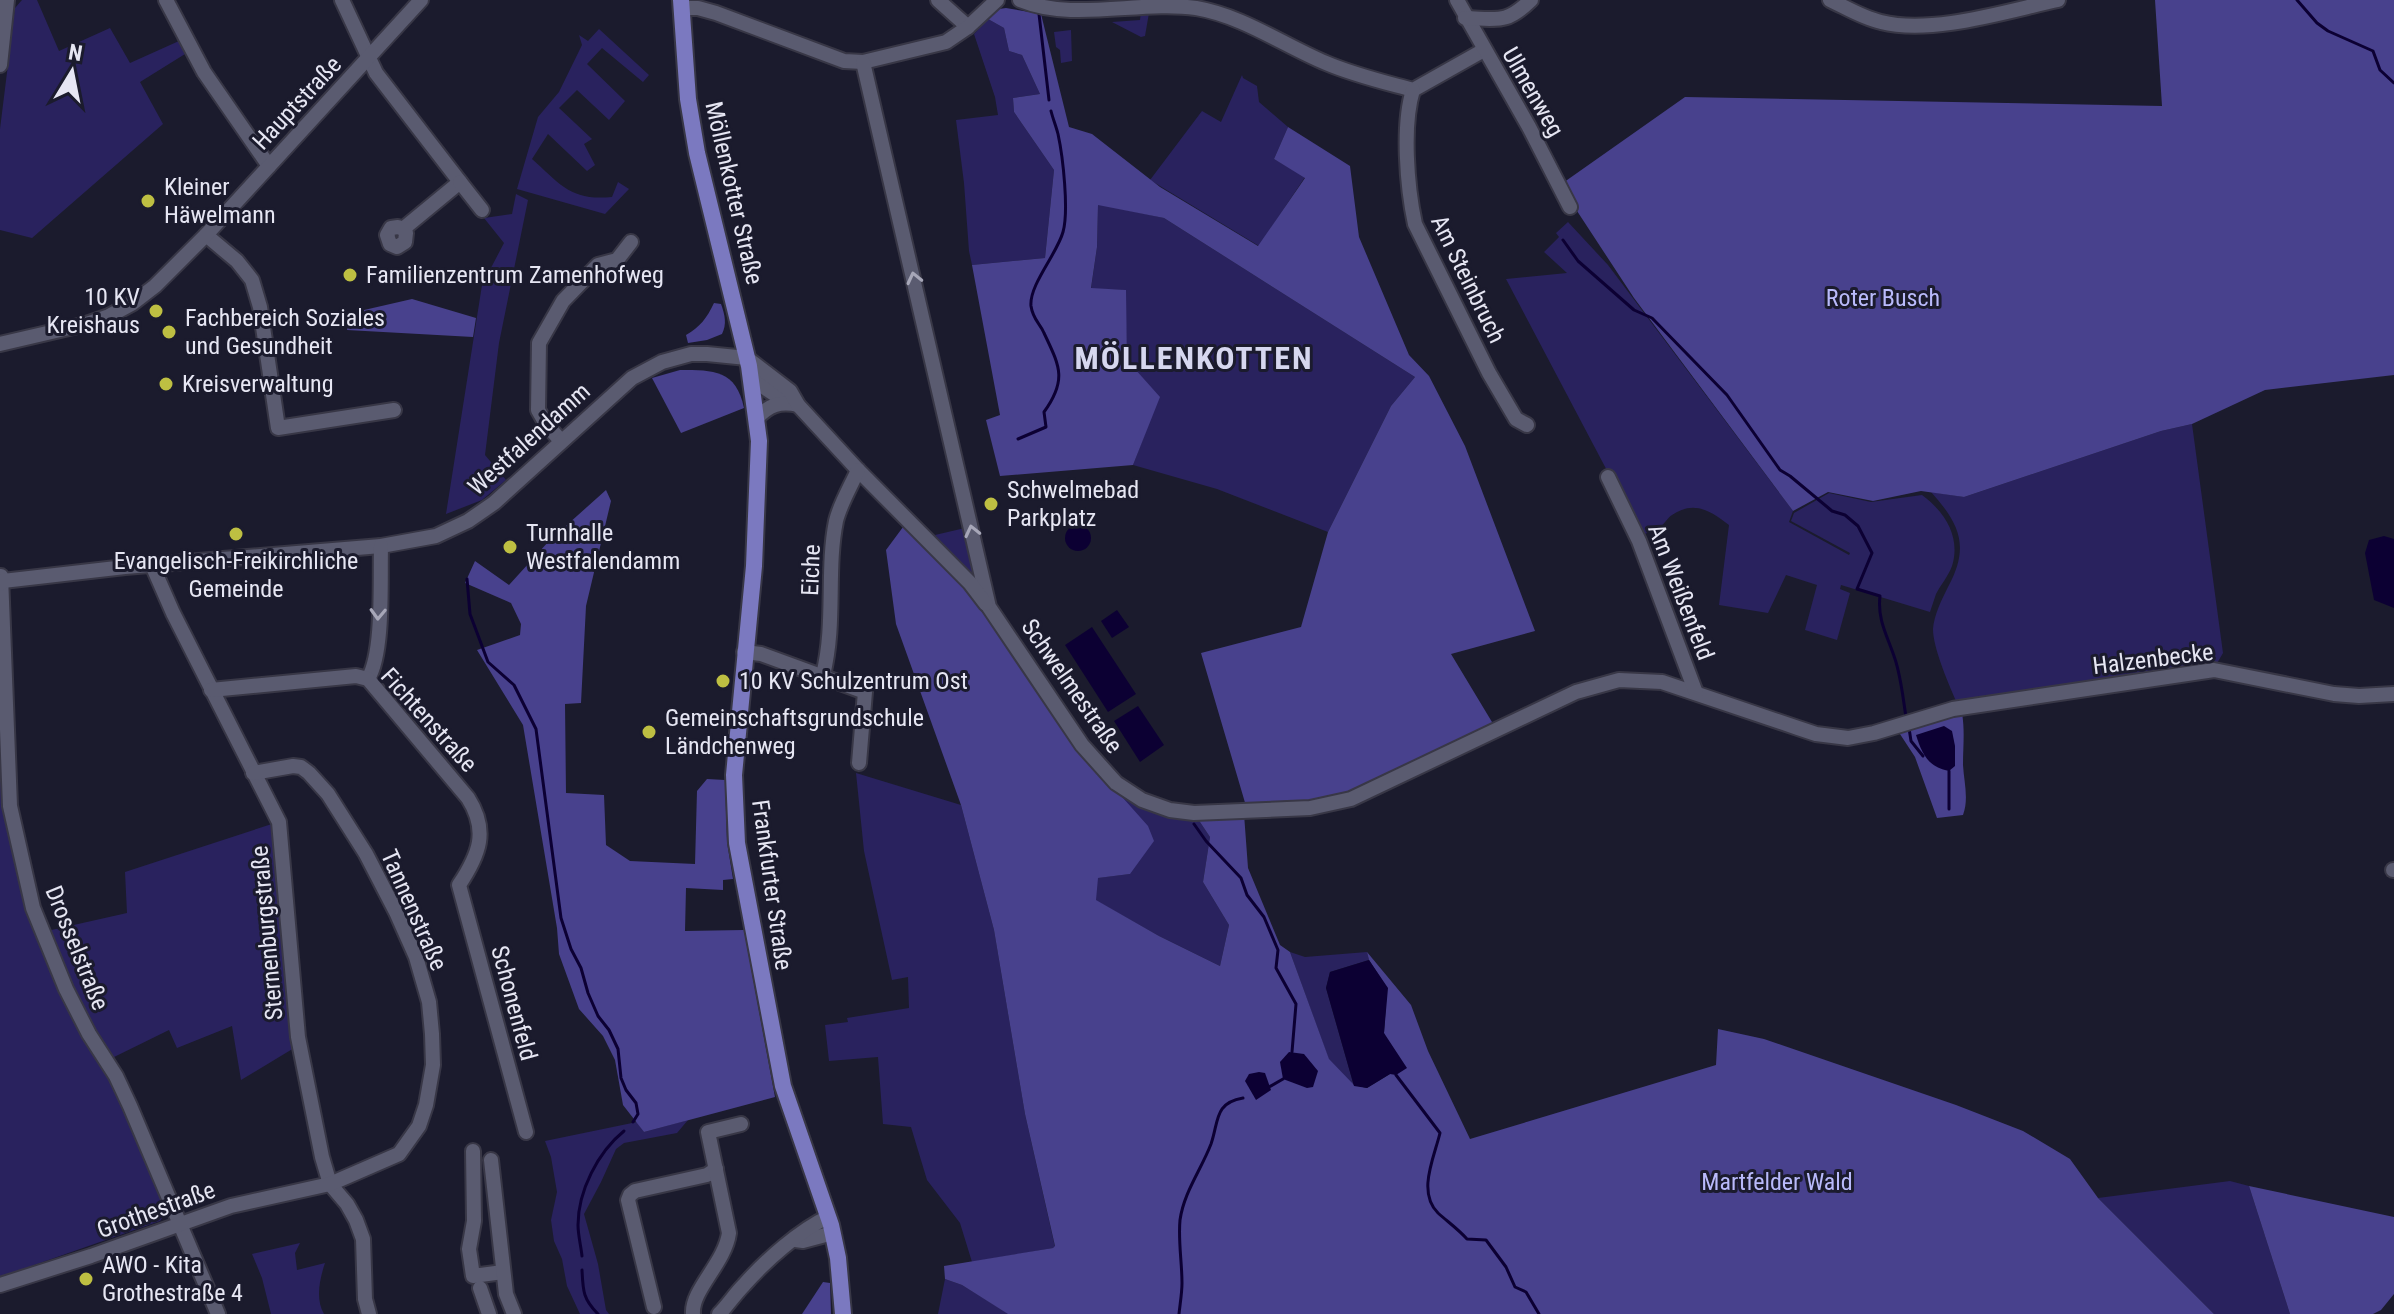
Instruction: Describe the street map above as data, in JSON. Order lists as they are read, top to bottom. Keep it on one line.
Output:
{"streets":{"main road":["Möllenkotter Straße","Frankfurter Straße"],"street":["Ulmenweg","Hauptstraße","Am Steinbruch","Westfalendamm","Eiche","Am Weißenfeld","Halzenbecke","Schwelmestraße","Fichtenstraße","Tannenstraße","Sternenburgstraße","Drosselstraße","Schonenfeld","Grothestraße"]},"crossings":[["Möllenkotter Straße","Westfalendamm"],["Möllenkotter Straße","Eiche"],["Möllenkotter Straße","Schwelmestraße"],["Möllenkotter Straße","Frankfurter Straße"],["Westfalendamm","Frankfurter Straße"],["Westfalendamm","Sternenburgstraße"],["Westfalendamm","Drosselstraße"],["Am Weißenfeld","Halzenbecke"],["Am Weißenfeld","Schwelmestraße"],["Fichtenstraße","Sternenburgstraße"],["Fichtenstraße","Schonenfeld"],["Tannenstraße","Sternenburgstraße"],["Tannenstraße","Grothestraße"],["Sternenburgstraße","Grothestraße"],["Drosselstraße","Grothestraße"]],"one_way":["Schwelmestraße"],"districts":["MÖLLENKOTTEN"],"parks":["Roter Busch","Martfelder Wald"],"places":["Kleiner Häwelmann","Familienzentrum Zamenhofweg","10 KV Kreishaus","Fachbereich Soziales und Gesundheit","Kreisverwaltung","Schwelmebad Parkplatz","Evangelisch-Freikirchliche Gemeinde","Turnhalle Westfalendamm","10 KV Schulzentrum Ost","Gemeinschaftsgrundschule Ländchenweg","AWO - Kita Grothestraße 4"],"north":"top"}
